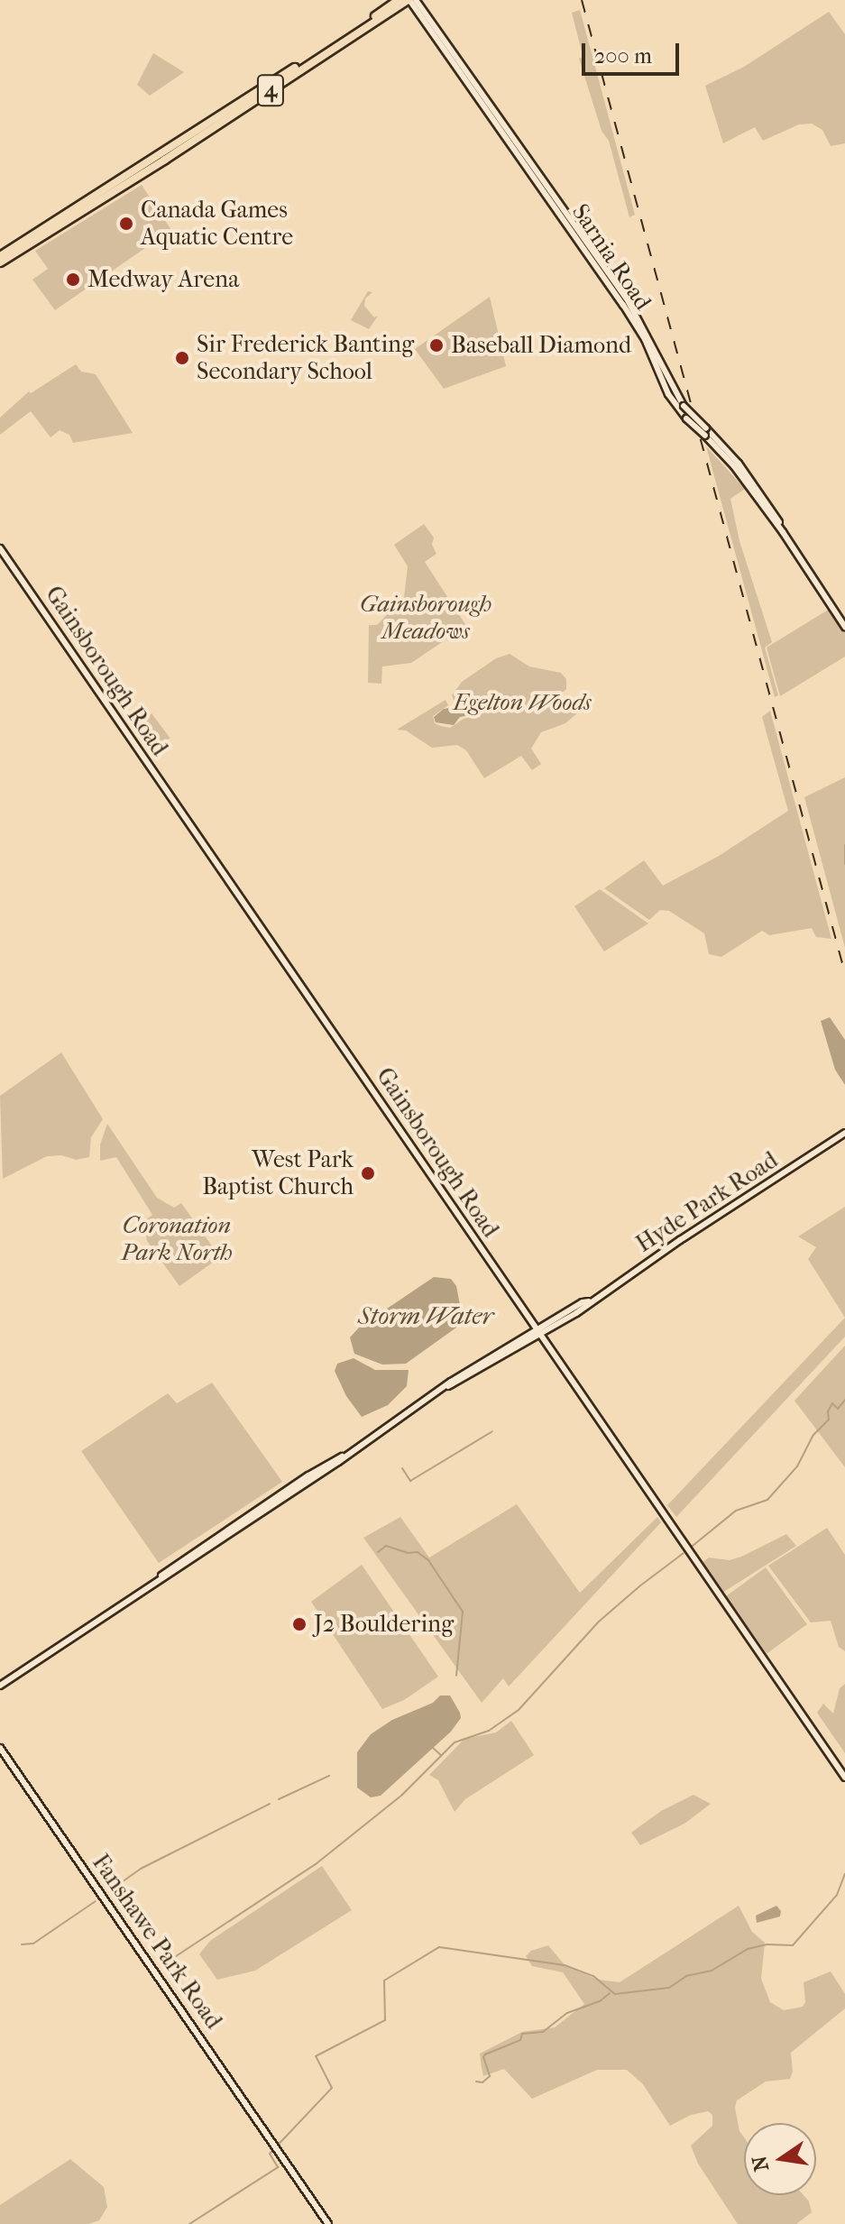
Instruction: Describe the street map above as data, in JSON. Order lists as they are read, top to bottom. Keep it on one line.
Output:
{"streets":{"main road":["4","Sarnia Road","Gainsborough Road","Hyde Park Road","Fanshawe Park Road"]},"crossings":[["4","Sarnia Road"],["Gainsborough Road","Hyde Park Road"]],"water":["Storm Water"],"parks":["Gainsborough Meadows","Egelton Woods","Coronation Park North"],"places":["Canada Games Aquatic Centre","Medway Arena","Baseball Diamond","Sir Frederick Banting Secondary School","West Park Baptist Church","J2 Bouldering"],"scale_bar":"200 m","north":"left"}
